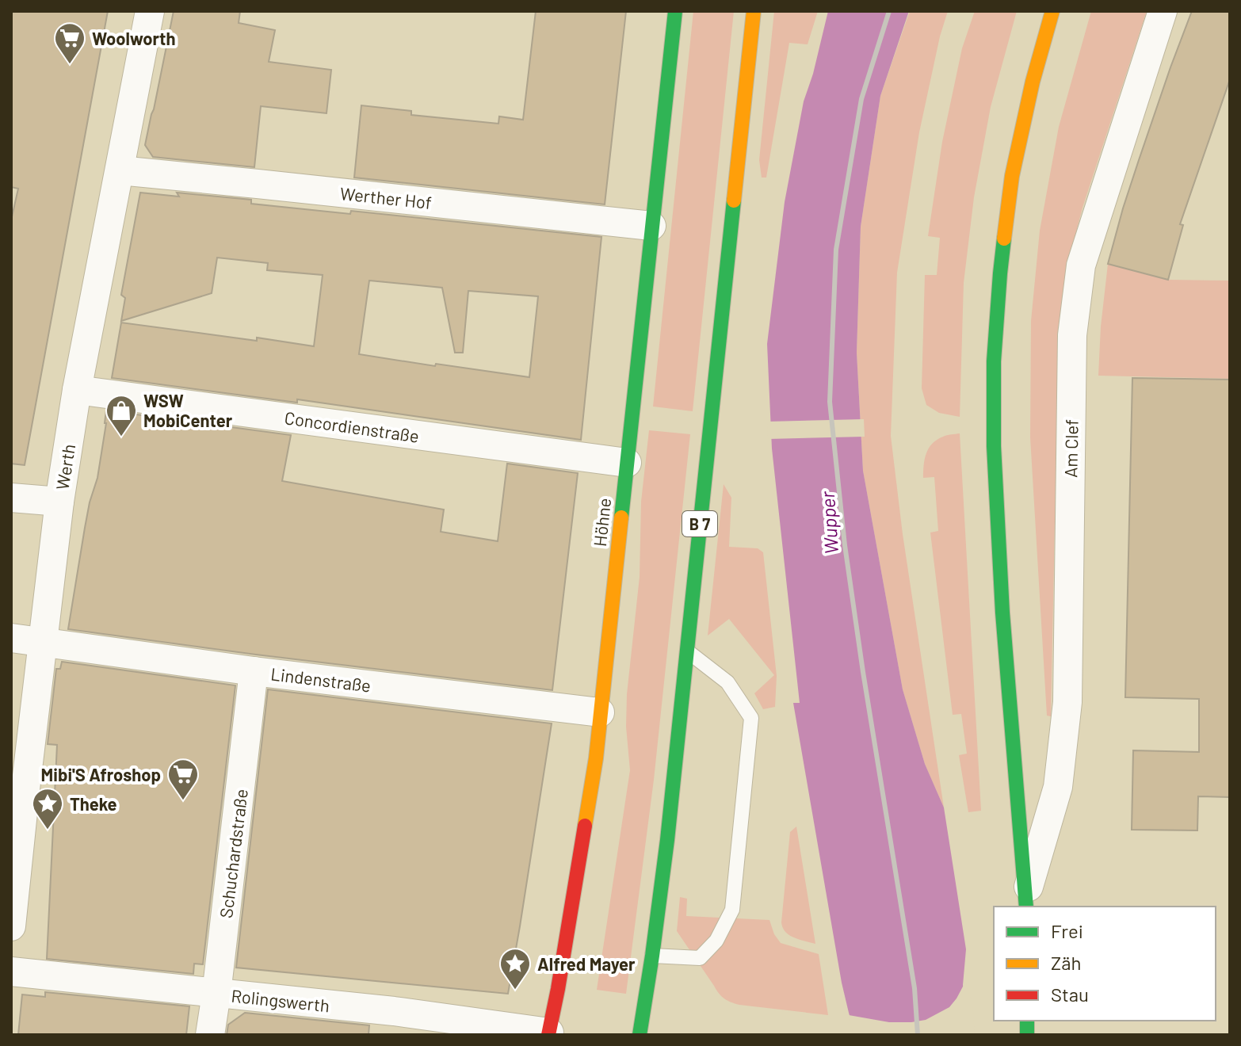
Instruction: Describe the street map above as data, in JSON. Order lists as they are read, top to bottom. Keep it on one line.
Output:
{"streets":{"main road":["Am Clef","Höhne","B 7"],"street":["Werther Hof","Concordienstraße","Werth","Lindenstraße","Schuchardstraße","Rolingswerth"]},"crossings":[["Werther Hof","Werth"],["Werther Hof","Höhne"],["Concordienstraße","Werth"],["Concordienstraße","Höhne"],["Werth","Lindenstraße"],["Höhne","Lindenstraße"],["Höhne","Rolingswerth"],["Lindenstraße","Schuchardstraße"],["Schuchardstraße","Rolingswerth"]],"water":["Wupper"],"places":{"supermarket":["Woolworth","Mibi'S Afroshop"],"shop":["WSW MobiCenter"],"place":["Theke","Alfred Mayer"]},"legend":["Frei","Zäh","Stau"]}
